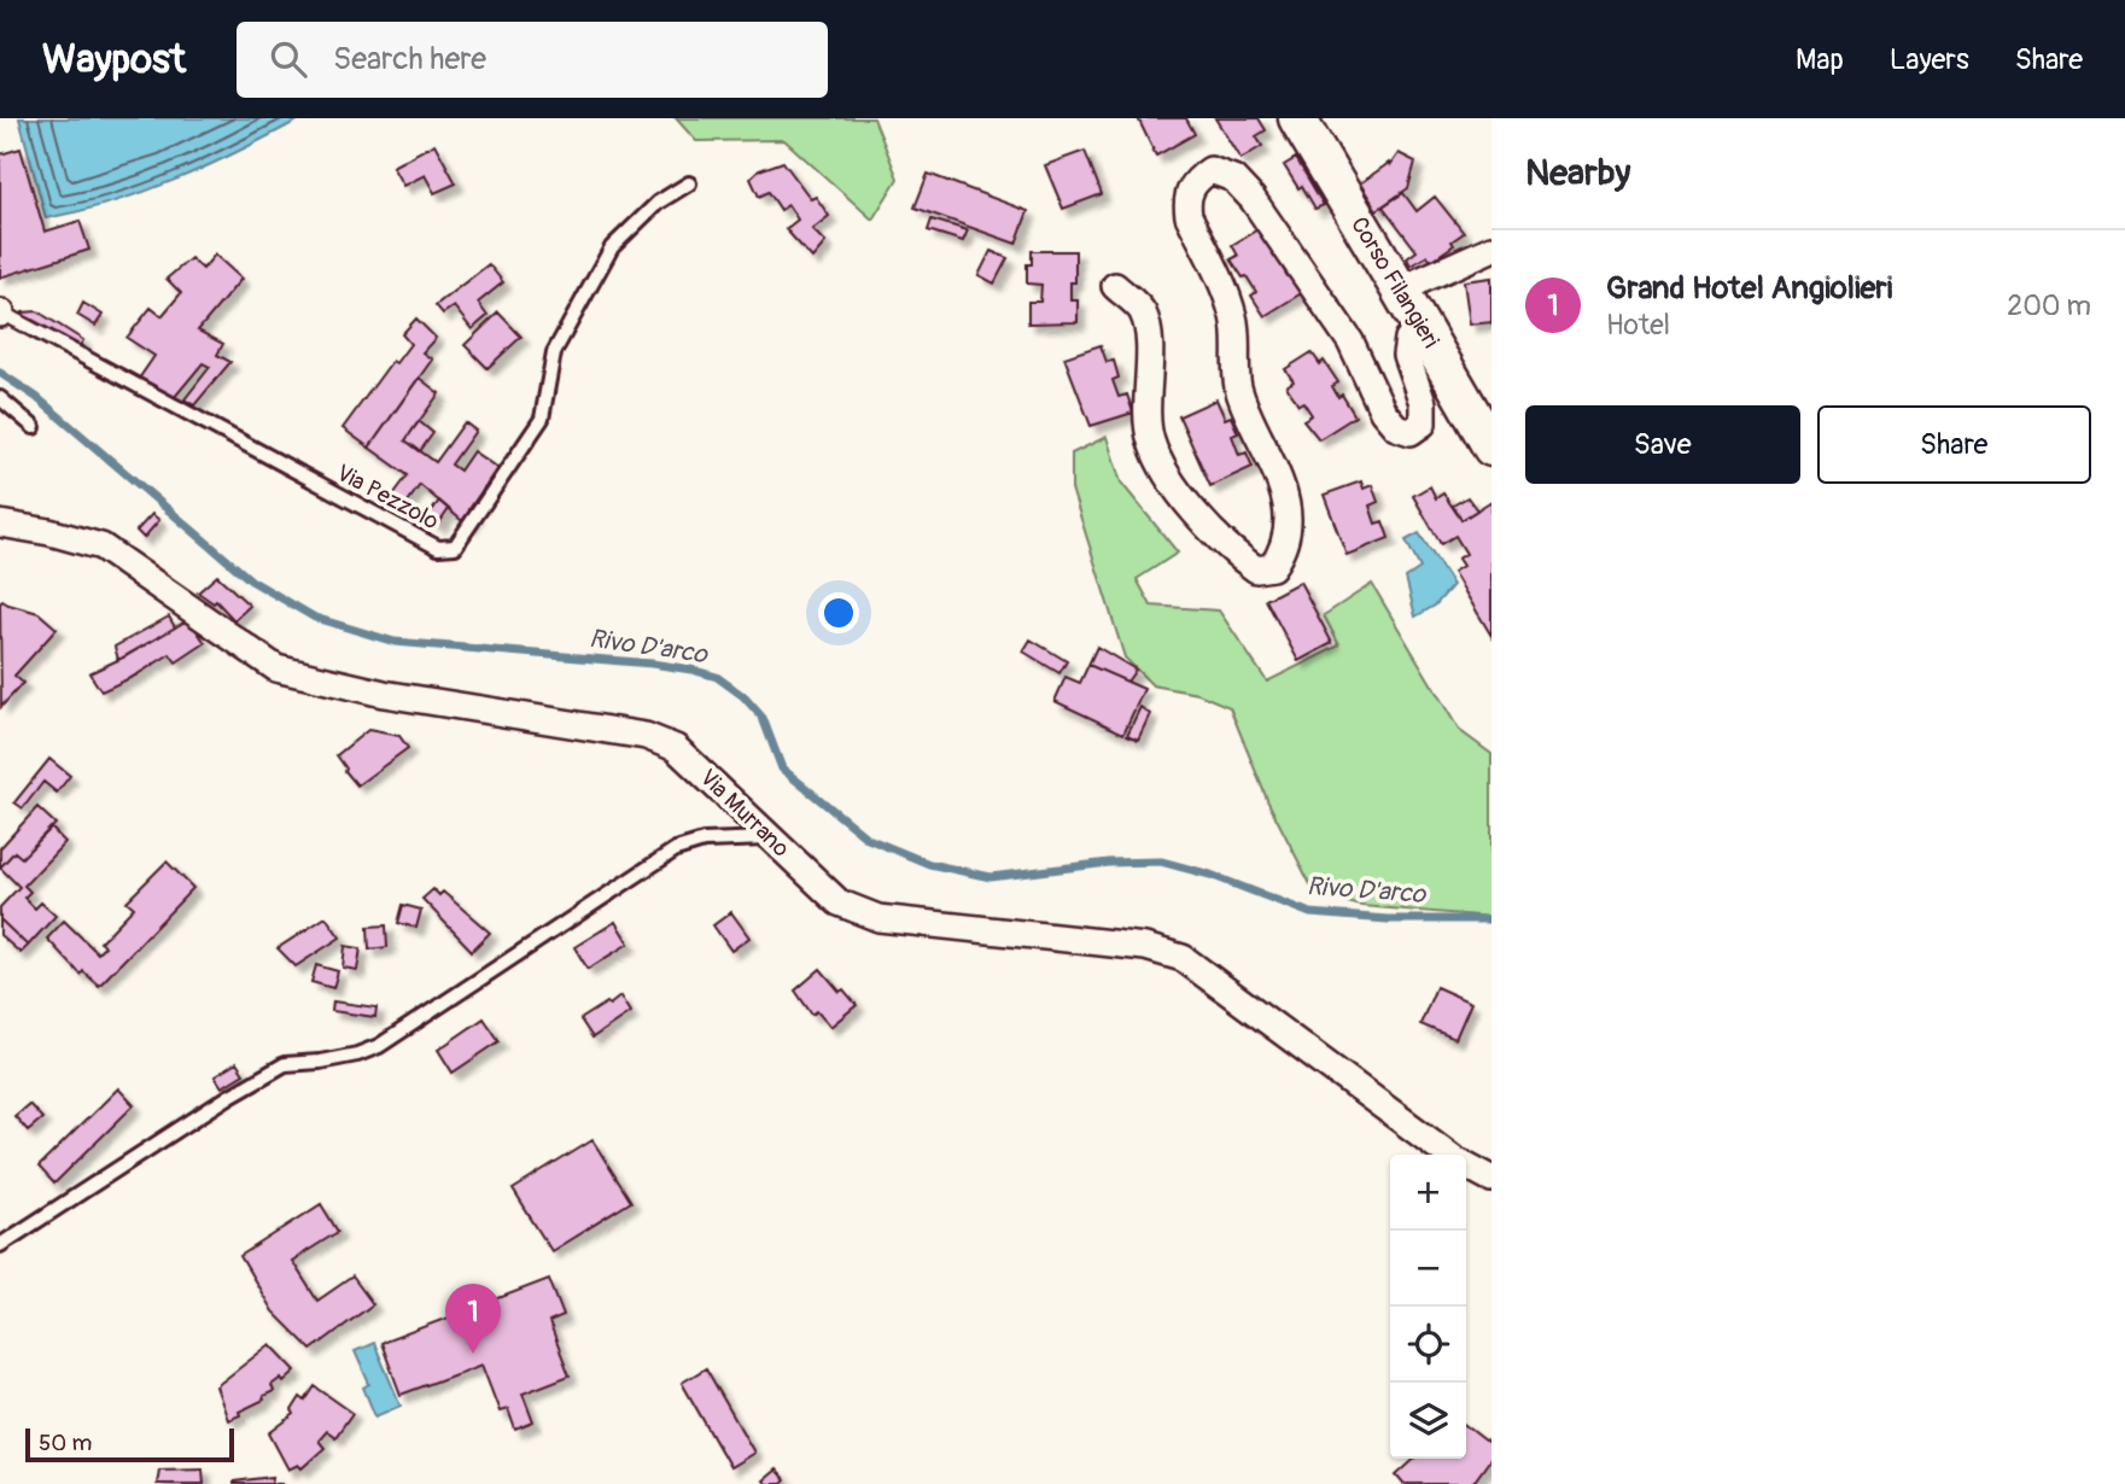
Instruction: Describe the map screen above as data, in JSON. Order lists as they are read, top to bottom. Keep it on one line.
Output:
{"streets":{"street":["Corso Filangieri","Via Murrano"],"lane":["Via Pezzolo"]},"water":["Rivo D'arco"],"scale_bar":"50 m","page":{"header":"Waypost","search":"Search here","nav":["Map","Layers","Share"],"heading":"Nearby","list":[{"mark":"1","name":"Grand Hotel Angiolieri","note":"Hotel","value":"200 m"}],"buttons":["Save","Share"],"map_buttons":["+","−"],"pins":"1","scale":"50 m"}}
